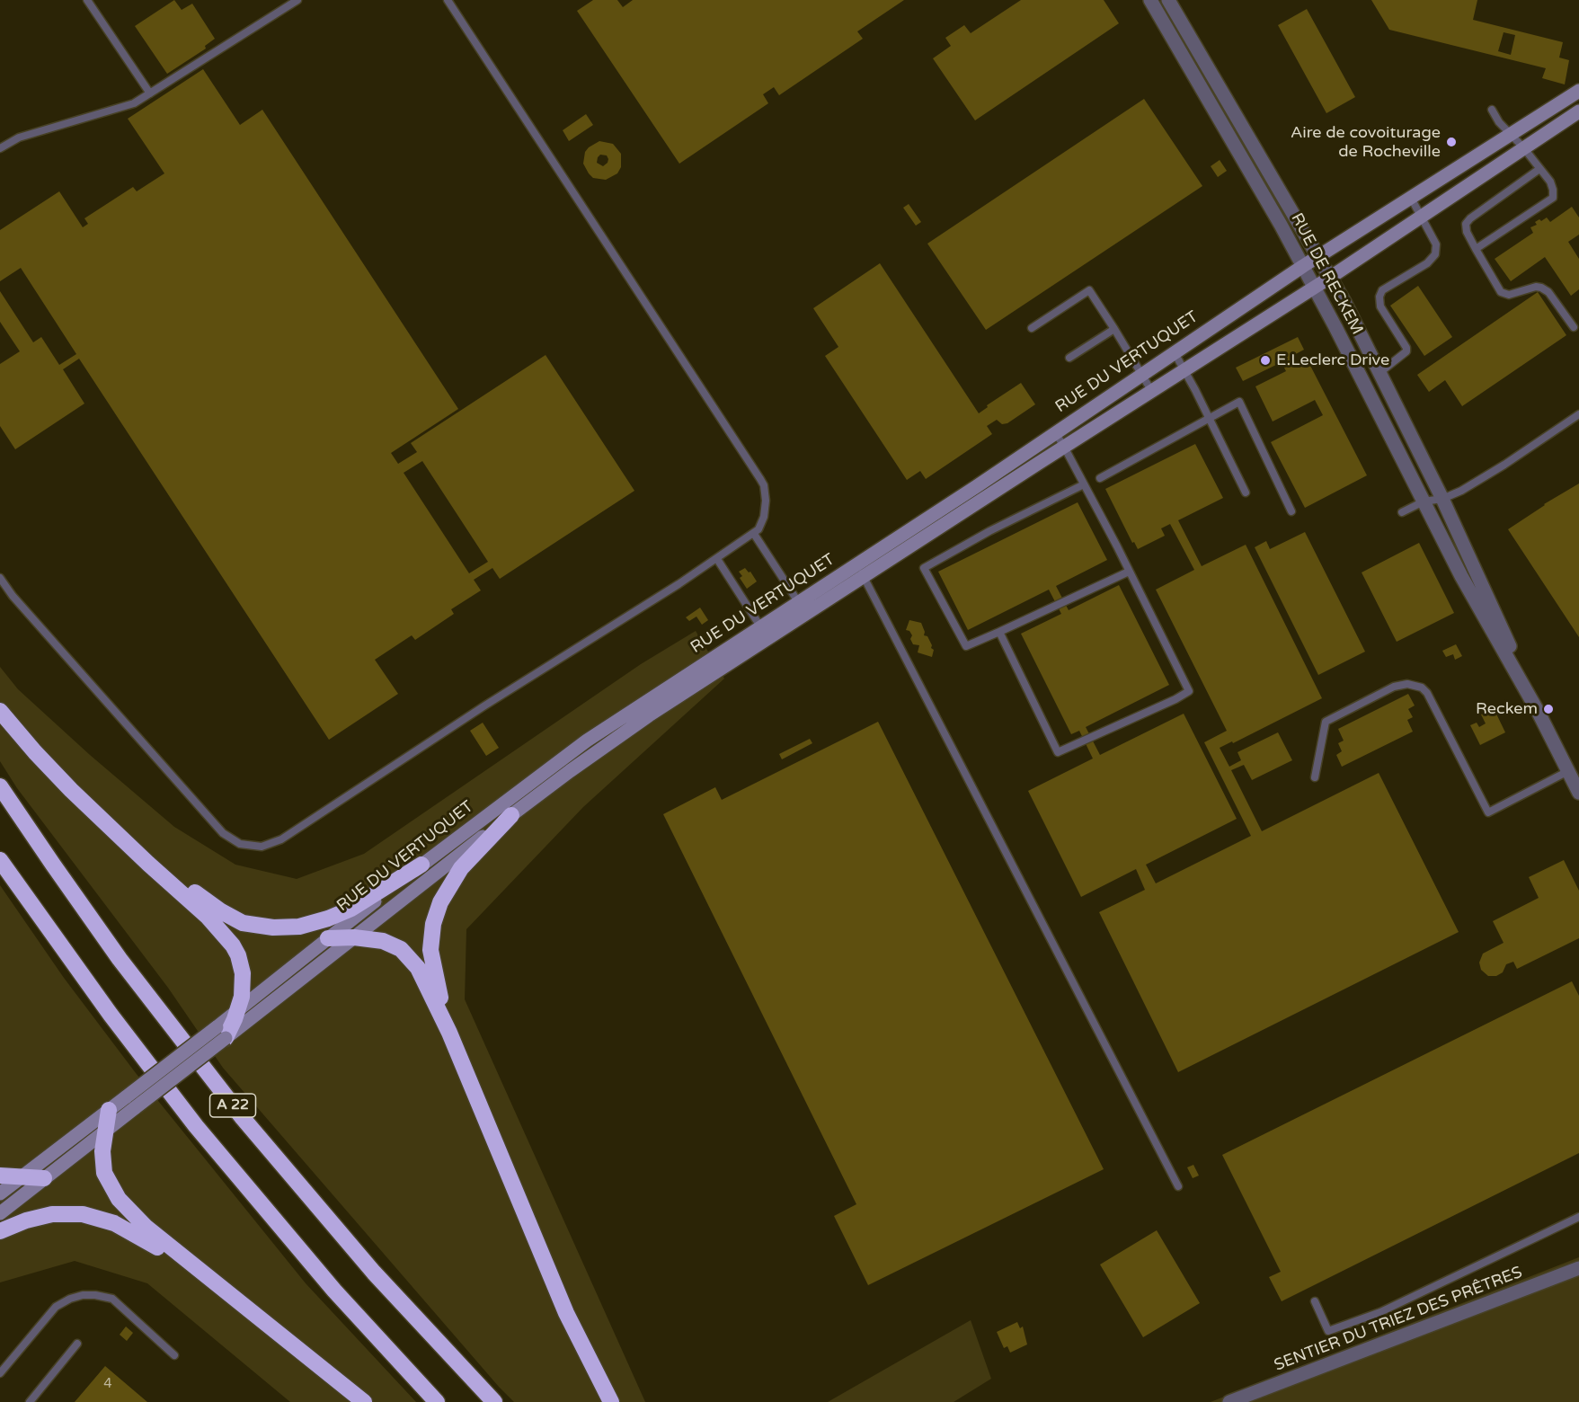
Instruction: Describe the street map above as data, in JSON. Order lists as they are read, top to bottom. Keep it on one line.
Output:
{"streets":{"highway":["A 22"],"street":["RUE DE RECKEM","RUE DU VERTUQUET","SENTIER DU TRIEZ DES PRÊTRES"]},"crossings":[["RUE DE RECKEM","RUE DU VERTUQUET"]],"places":["Aire de covoiturage de Rocheville","E.Leclerc Drive","Reckem"],"house_numbers":["4"]}
